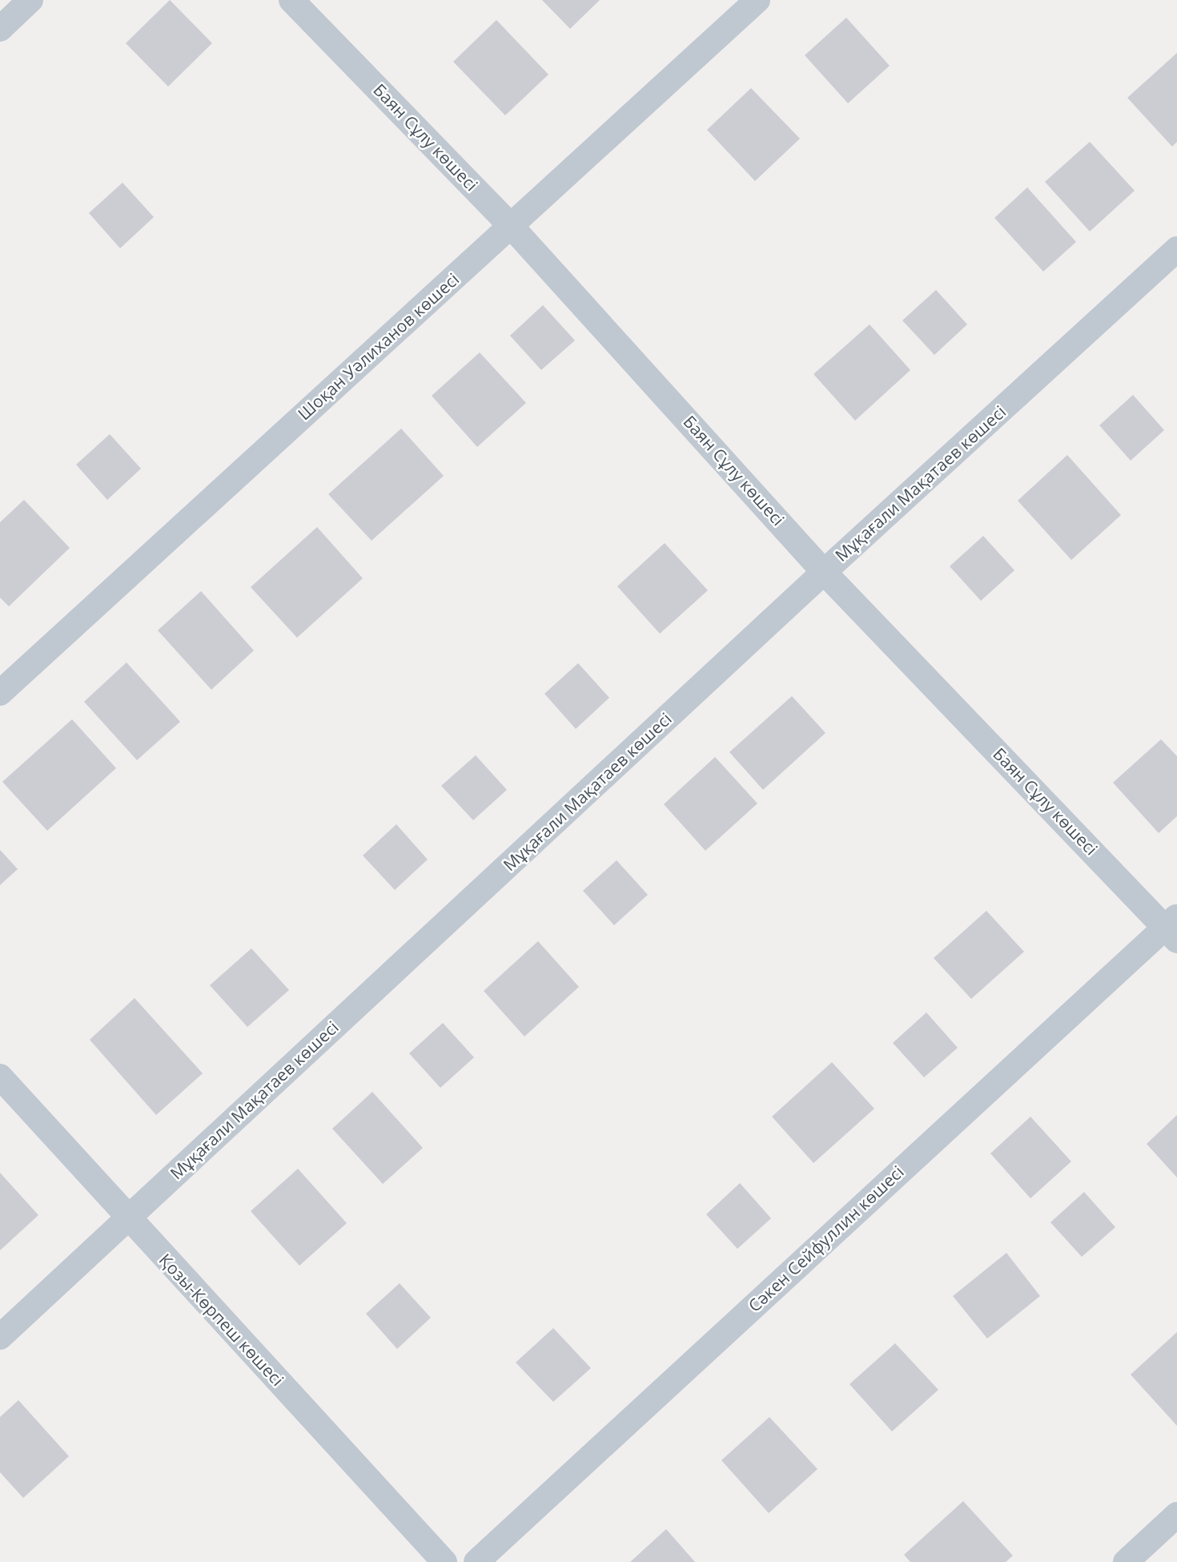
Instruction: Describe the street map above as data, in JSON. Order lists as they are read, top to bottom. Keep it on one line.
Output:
{"streets":{"street":["Баян Сұлу көшесі","Шоқан Уәлиханов көшесі","Мұқағали Мақатаев көшесі","Сәкен Сейфуллин көшесі","Қозы-Көрпеш көшесі"]},"crossings":[["Баян Сұлу көшесі","Шоқан Уәлиханов көшесі"],["Баян Сұлу көшесі","Мұқағали Мақатаев көшесі"],["Баян Сұлу көшесі","Сәкен Сейфуллин көшесі"],["Мұқағали Мақатаев көшесі","Қозы-Көрпеш көшесі"]]}
